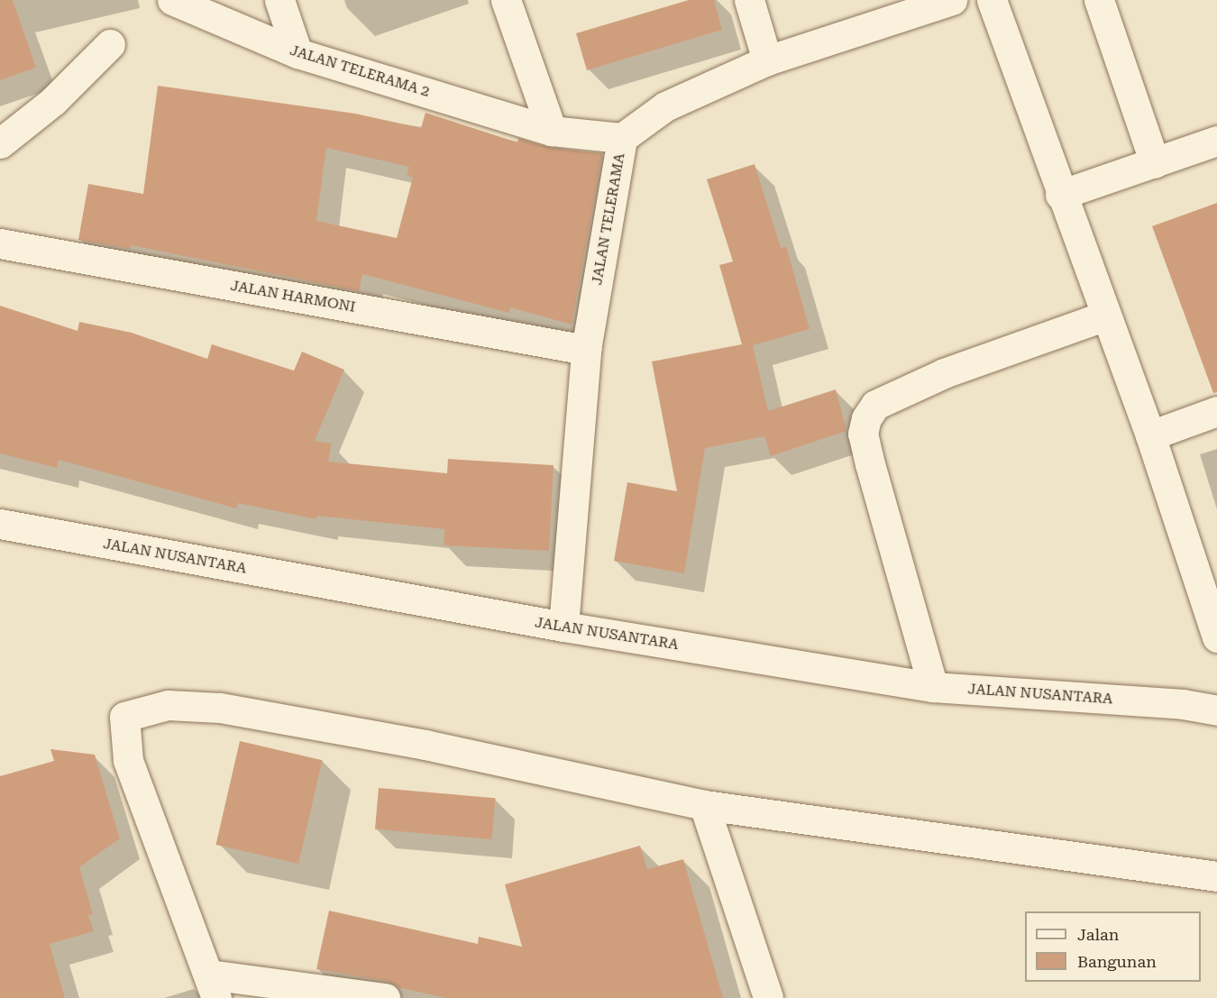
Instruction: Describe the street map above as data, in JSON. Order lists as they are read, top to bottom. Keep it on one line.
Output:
{"streets":{"street":["JALAN TELERAMA 2","JALAN TELERAMA","JALAN HARMONI","JALAN NUSANTARA"]},"crossings":[["JALAN TELERAMA 2","JALAN TELERAMA"],["JALAN TELERAMA","JALAN HARMONI"],["JALAN TELERAMA","JALAN NUSANTARA"]],"legend":["Jalan","Bangunan"]}
